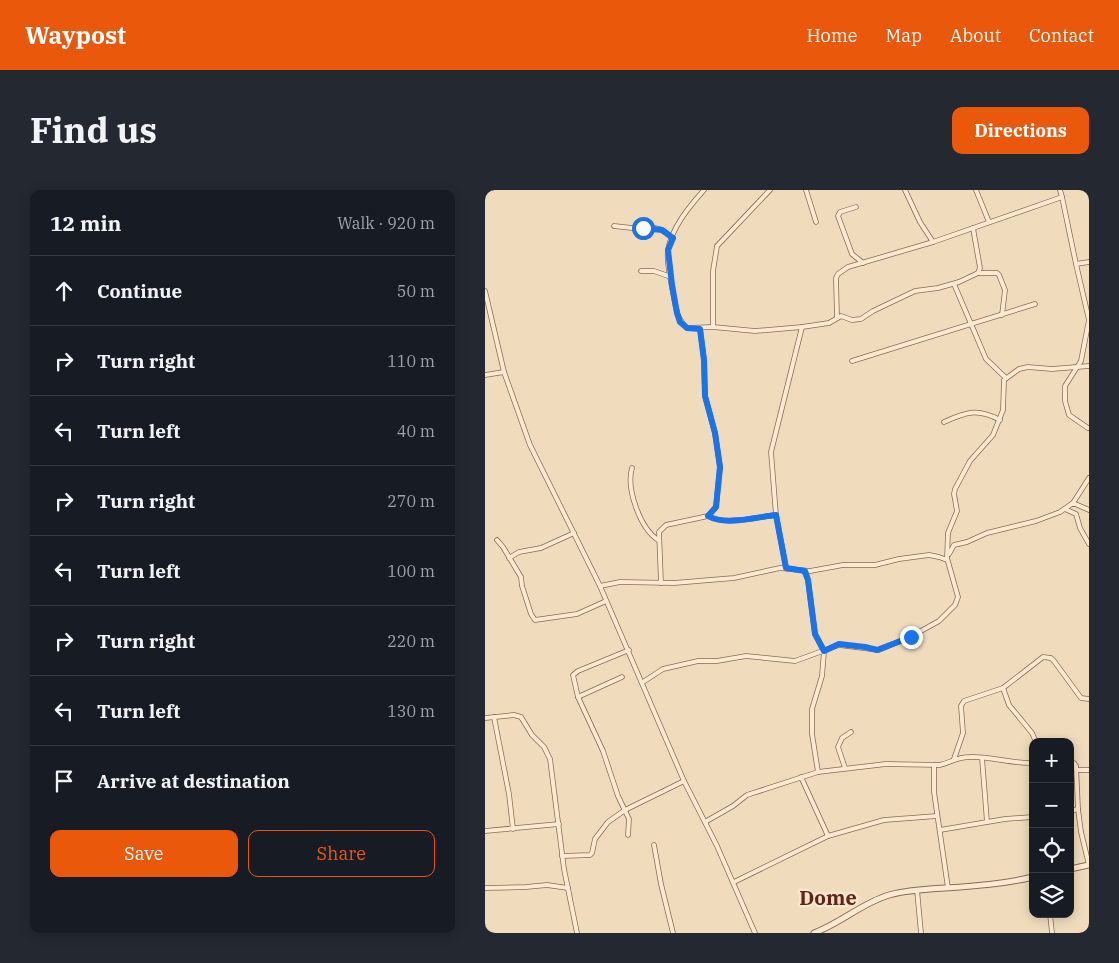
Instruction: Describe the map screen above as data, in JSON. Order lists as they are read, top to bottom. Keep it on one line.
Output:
{"districts":["Dome"],"page":{"header":"Waypost","nav":["Home","Map","About","Contact"],"title":"Find us","buttons":["Directions",["Save","Share"]],"heading":["12 min","Walk · 920 m"],"list":[["Continue","50 m"],["Turn right","110 m"],["Turn left","40 m"],["Turn right","270 m"],["Turn left","100 m"],["Turn right","220 m"],["Turn left","130 m"],"Arrive at destination"],"map_buttons":["+","−"]}}
